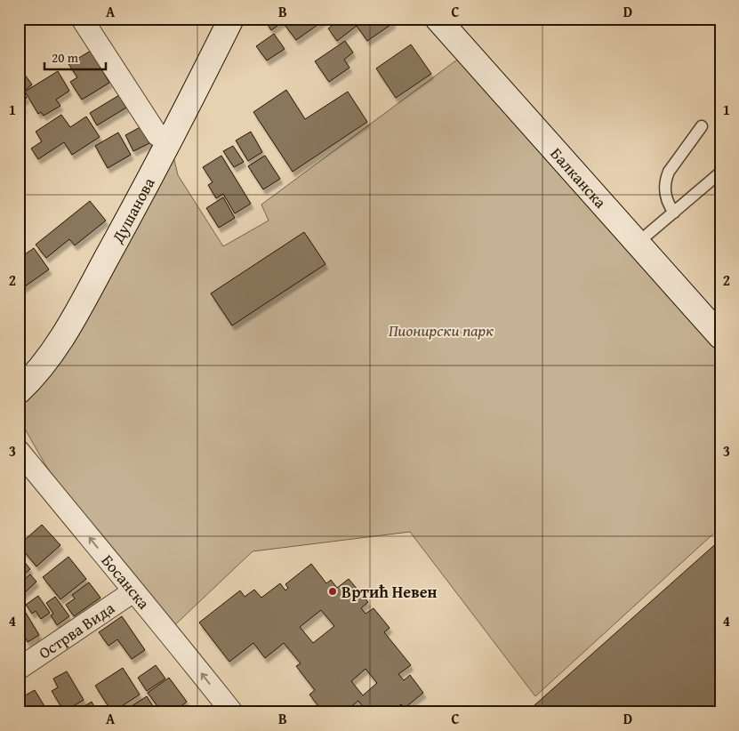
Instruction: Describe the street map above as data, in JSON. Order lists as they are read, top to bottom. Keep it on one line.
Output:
{"streets":{"main road":["Балканска","Душанова"],"street":["Босанска","Острва Вида"]},"crossings":[["Босанска","Острва Вида"]],"one_way":["Босанска"],"parks":["Пионирски парк"],"places":["Вртић Невен"],"scale_bar":"20 m","grid":{"columns":["A","B","C","D"],"rows":["1","2","3","4"]}}
